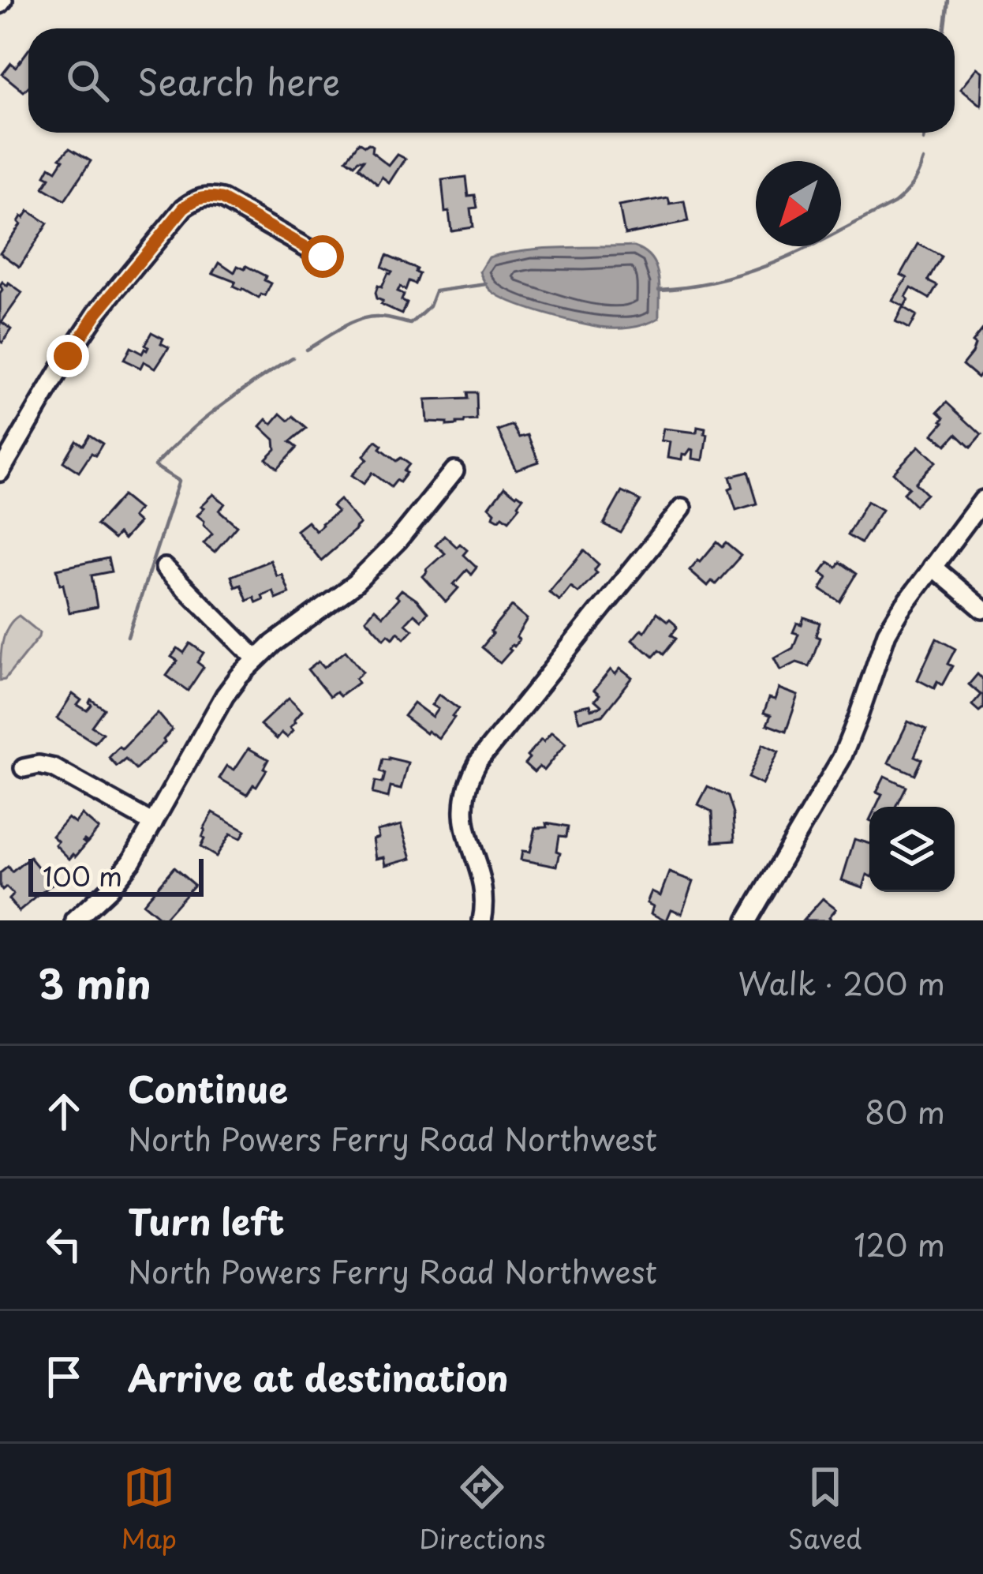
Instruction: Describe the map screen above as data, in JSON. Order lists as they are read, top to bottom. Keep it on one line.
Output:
{"scale_bar":"100 m","north":"bottom left","page":{"search":"Search here","scale":"100 m","heading":["3 min","Walk · 200 m"],"list":[["Continue","North Powers Ferry Road Northwest","80 m"],["Turn left","North Powers Ferry Road Northwest","120 m"],"Arrive at destination"],"nav":["Map","Directions","Saved"]}}
